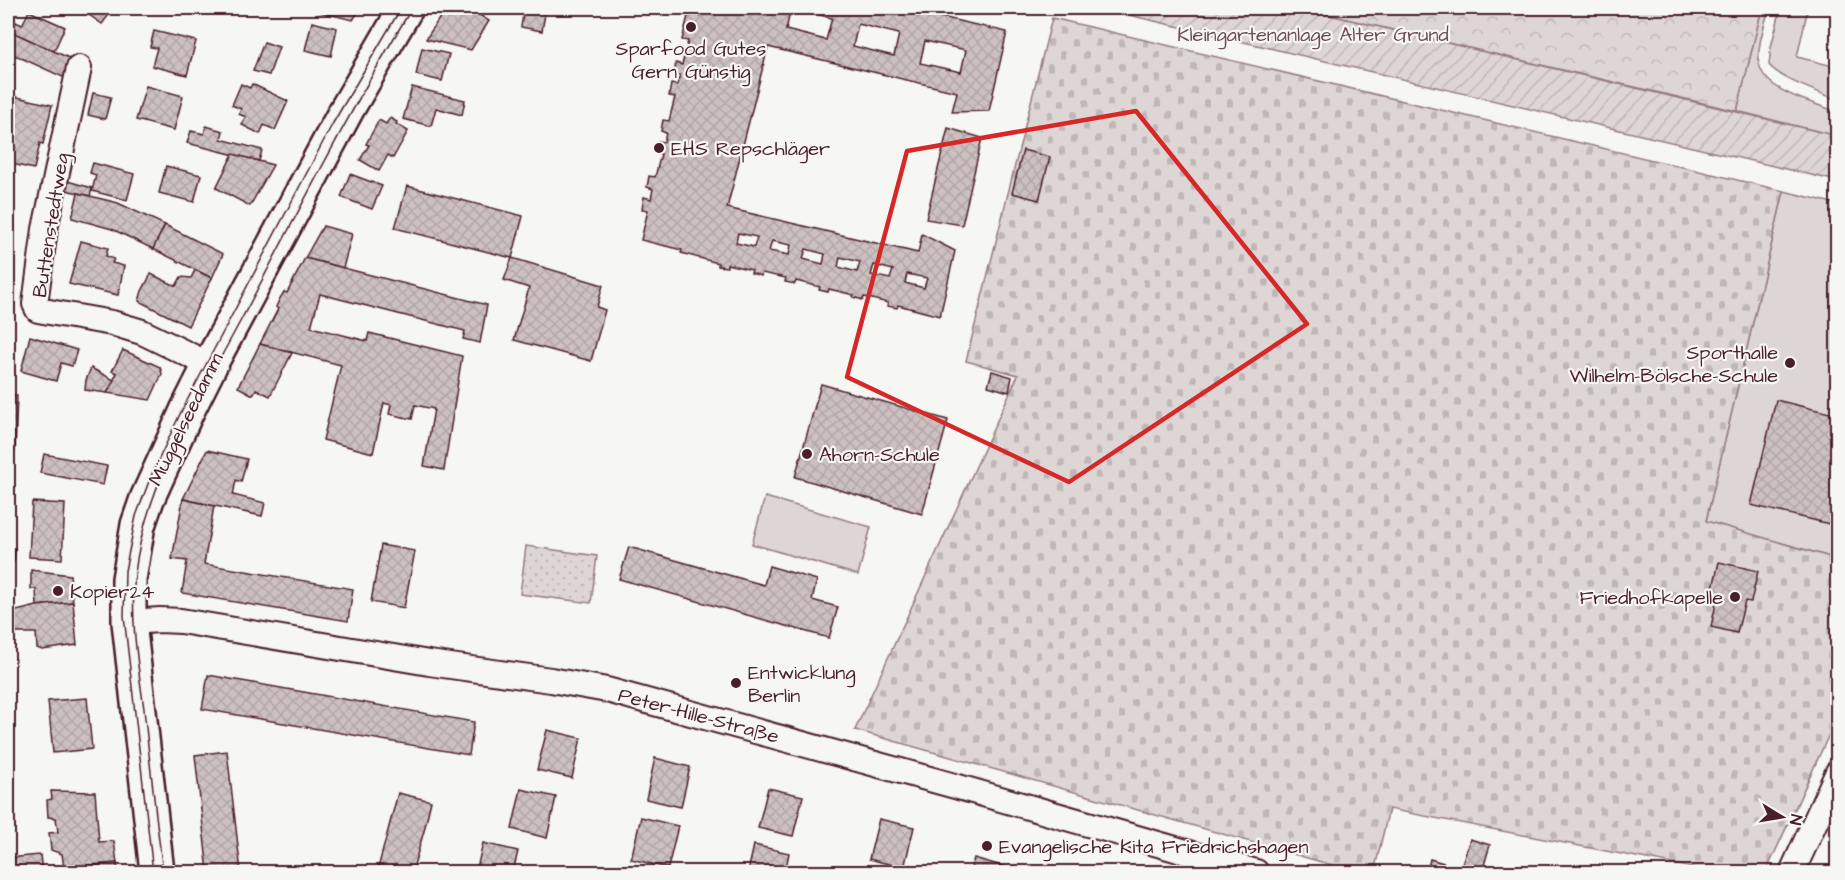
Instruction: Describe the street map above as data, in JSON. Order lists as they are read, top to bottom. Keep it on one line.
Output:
{"streets":{"main road":["Müggelseedamm"],"street":["Buttenstedtweg","Peter-Hille-Straße"]},"crossings":[["Buttenstedtweg","Müggelseedamm"],["Müggelseedamm","Peter-Hille-Straße"]],"parks":["Kleingartenanlage Alter Grund"],"places":["Sparfood Gutes Gern Günstig","EHS Repschläger","Sporthalle Wilhelm-Bölsche-Schule","Ahorn-Schule","Kopier24","Friedhofkapelle","Entwicklung Berlin","Evangelische Kita Friedrichshagen"],"north":"right"}
